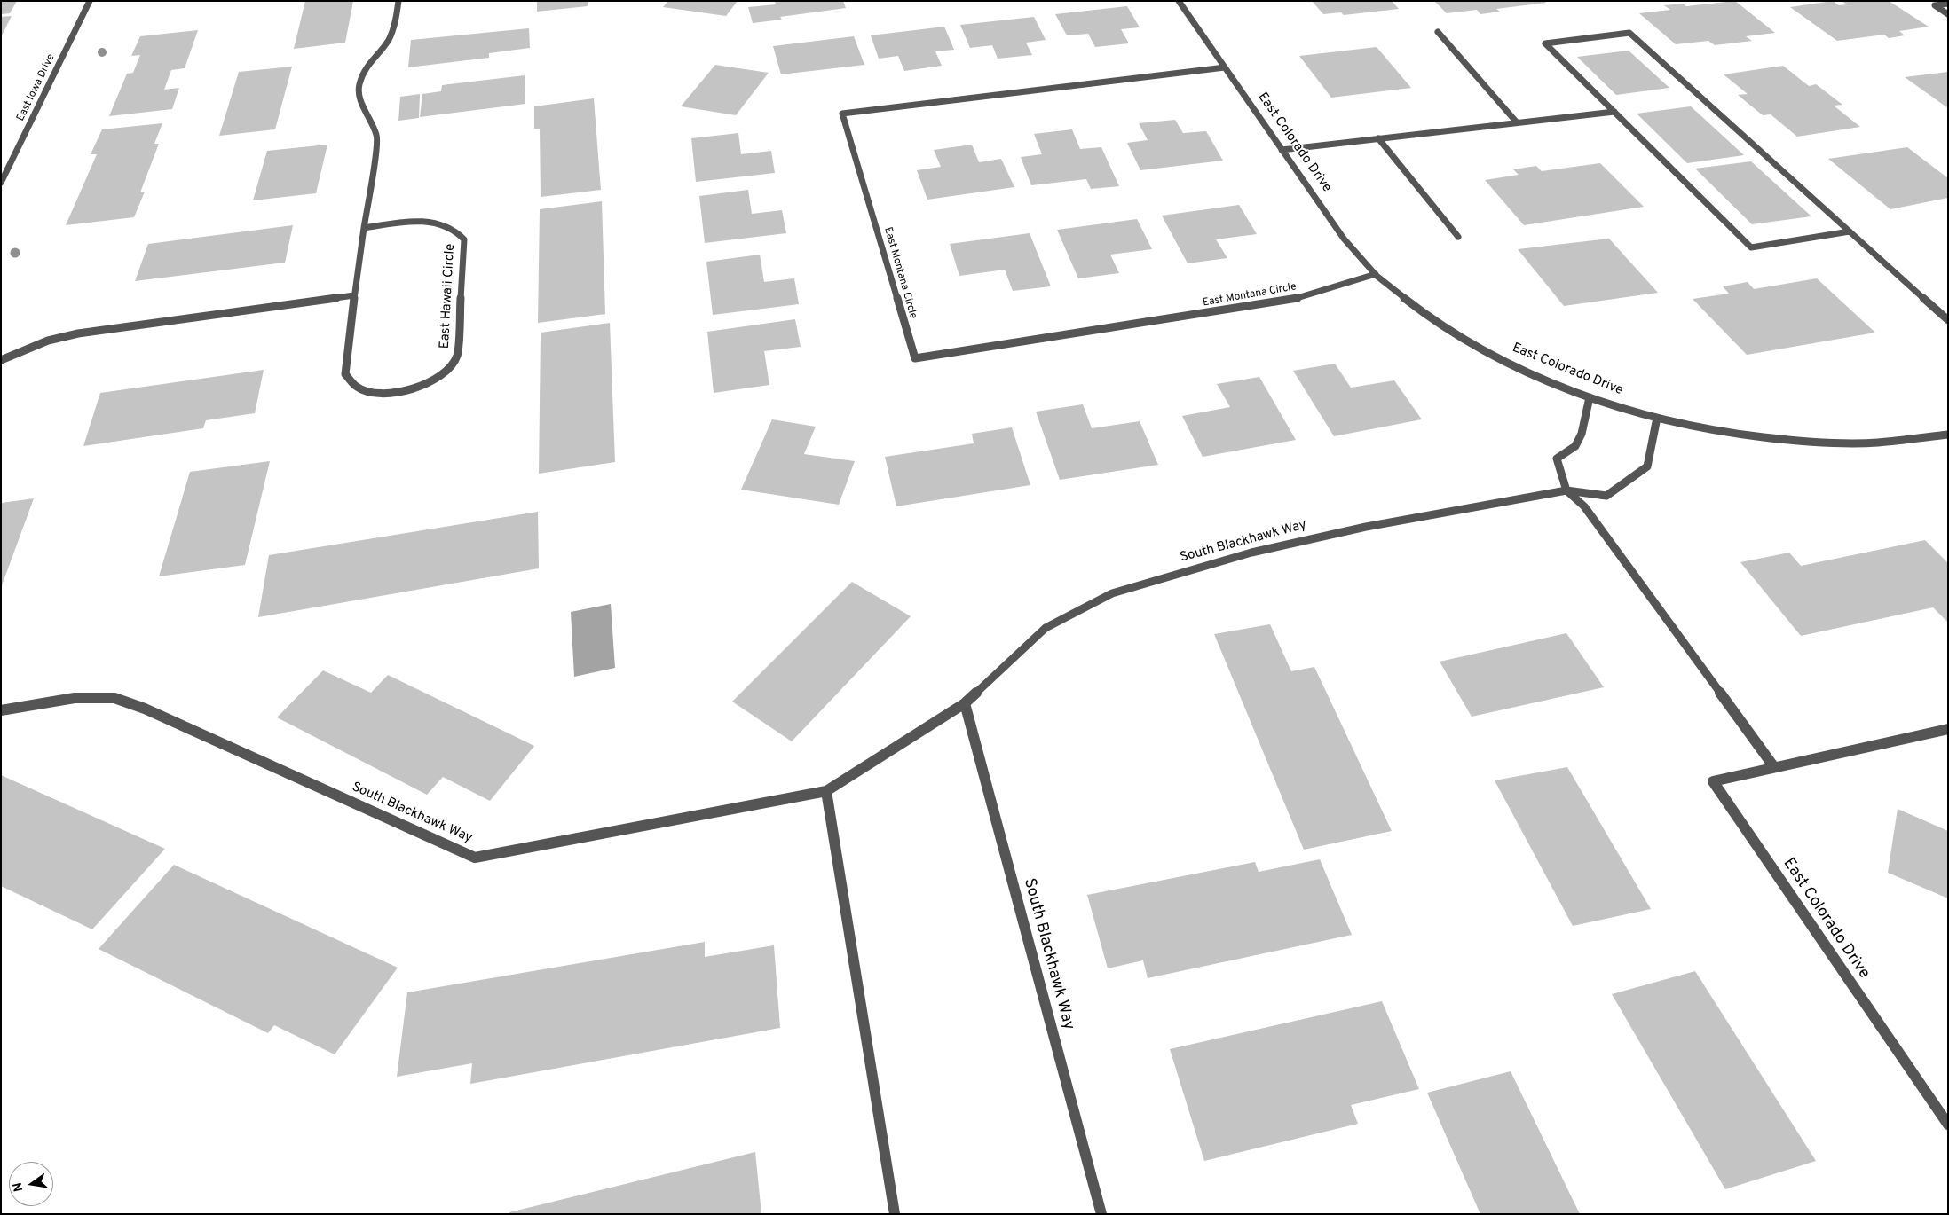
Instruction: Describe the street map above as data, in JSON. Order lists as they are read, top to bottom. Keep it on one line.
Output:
{"streets":{"street":["East Iowa Drive","East Colorado Drive","East Montana Circle","East Hawaii Circle","South Blackhawk Way"]},"crossings":[["East Colorado Drive","East Montana Circle"],["East Colorado Drive","South Blackhawk Way"]],"north":"left"}
